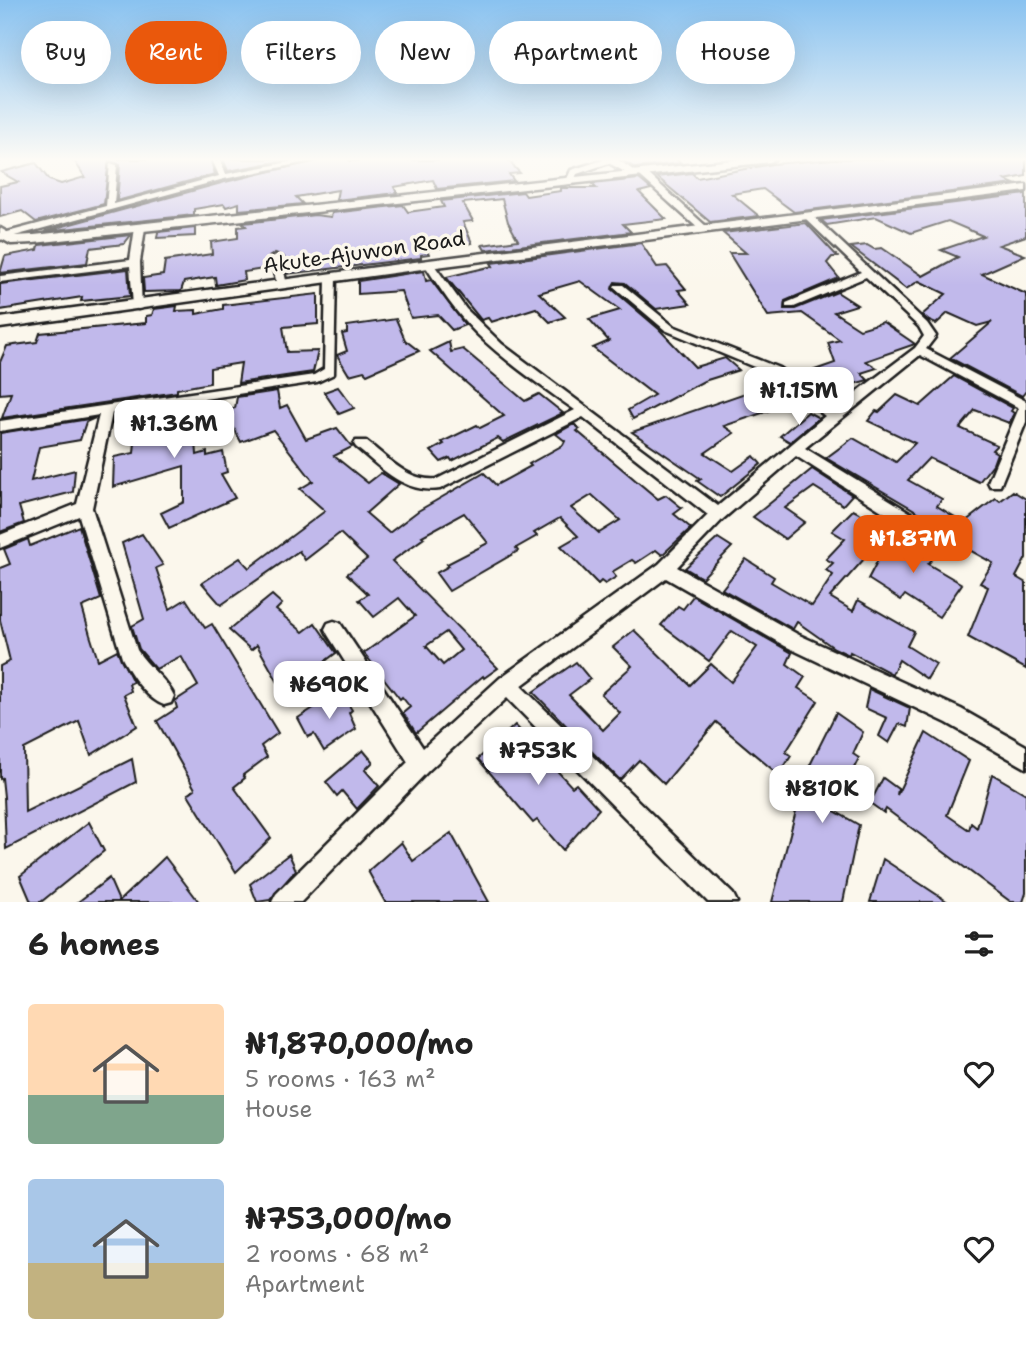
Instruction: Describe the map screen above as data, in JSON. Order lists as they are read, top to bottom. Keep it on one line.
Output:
{"streets":{"main road":["Akute-Ajuwon Road"]},"page":{"chip":["Buy","Rent","Filters","New","Apartment","House"],"price":["₦1.15M","₦1.36M","₦1.87M","₦690K","₦753K","₦810K"],"heading":"6 homes","list":[{"name":"₦1,870,000/mo","note":"5 rooms · 163 m² · House"},{"name":"₦753,000/mo","note":"2 rooms · 68 m² · Apartment"}]}}
